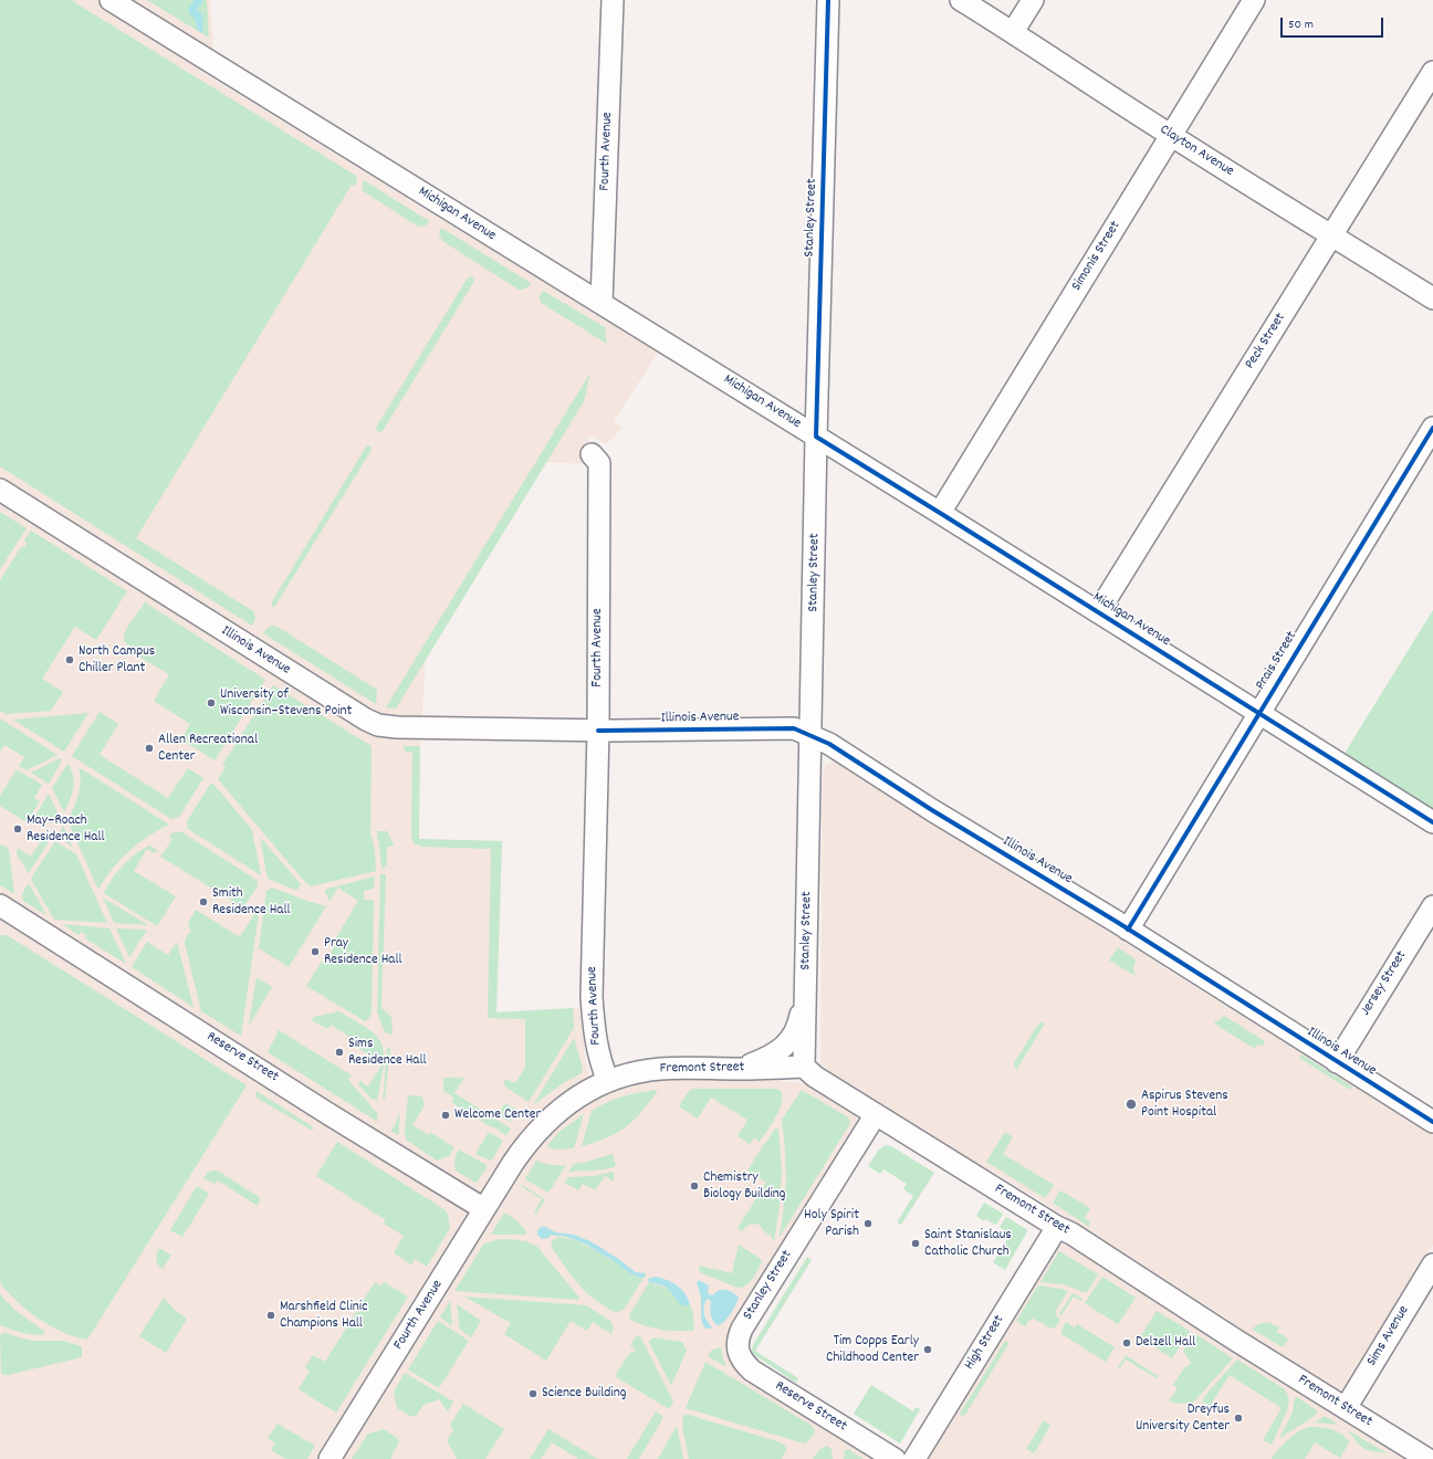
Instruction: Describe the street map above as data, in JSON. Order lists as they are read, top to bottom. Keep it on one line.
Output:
{"streets":{"street":["Fourth Avenue","Clayton Avenue","Michigan Avenue","Stanley Street","Simonis Street","Peck Street","Illinois Avenue","Prais Street","Jersey Street","Reserve Street","Fremont Street","Sims Avenue","High Street"]},"crossings":[["Fourth Avenue","Michigan Avenue"],["Fourth Avenue","Illinois Avenue"],["Fourth Avenue","Reserve Street"],["Fourth Avenue","Fremont Street"],["Clayton Avenue","Simonis Street"],["Clayton Avenue","Peck Street"],["Michigan Avenue","Stanley Street"],["Michigan Avenue","Simonis Street"],["Michigan Avenue","Peck Street"],["Michigan Avenue","Prais Street"],["Stanley Street","Illinois Avenue"],["Stanley Street","Reserve Street"],["Stanley Street","Fremont Street"],["Illinois Avenue","Prais Street"],["Illinois Avenue","Jersey Street"],["Fremont Street","Sims Avenue"],["Fremont Street","High Street"]],"places":["North Campus Chiller Plant","University of Wisconsin–Stevens Point","Allen Recreational Center","May–Roach Residence Hall","Smith Residence Hall","Pray Residence Hall","Sims Residence Hall","Aspirus Stevens Point Hospital","Welcome Center","Chemistry Biology Building","Holy Spirit Parish","Saint Stanislaus Catholic Church","Marshfield Clinic Champions Hall","Delzell Hall","Tim Copps Early Childhood Center","Science Building","Dreyfus University Center"],"scale_bar":"50 m"}
